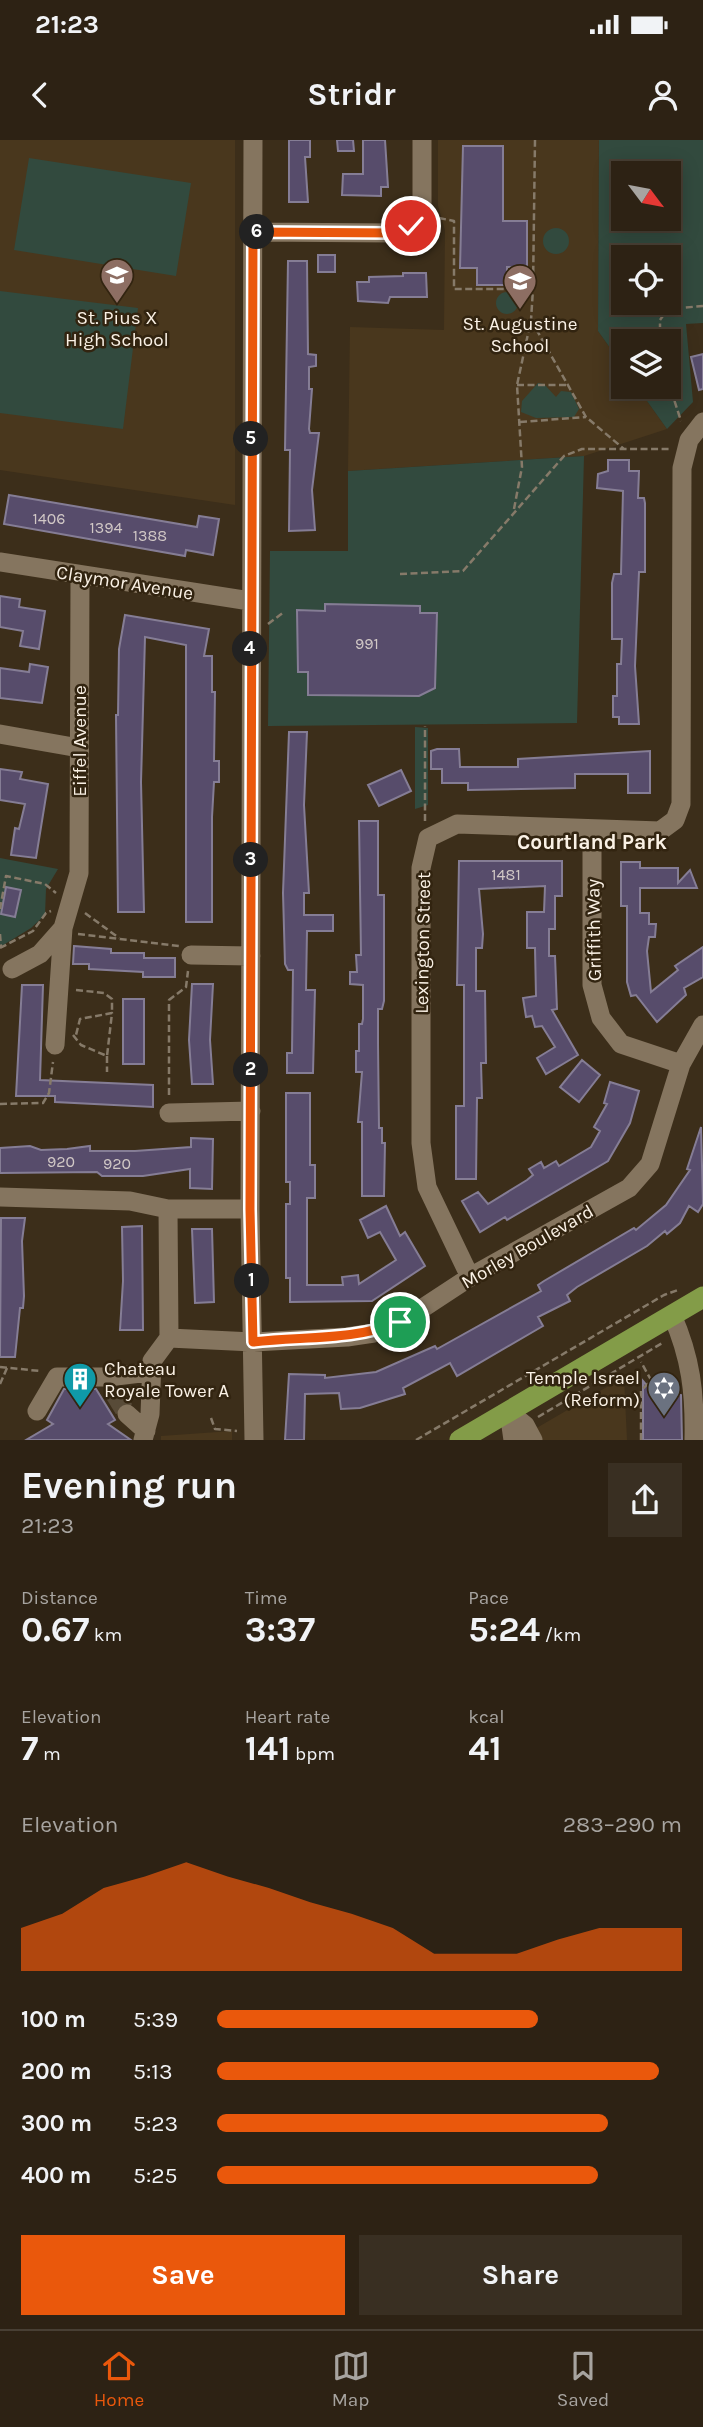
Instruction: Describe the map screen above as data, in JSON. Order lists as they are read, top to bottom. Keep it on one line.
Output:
{"streets":{"street":["Claymor Avenue","Eiffel Avenue","Griffith Way","Lexington Street","Morley Boulevard"]},"crossings":[["Claymor Avenue","Eiffel Avenue"],["Griffith Way","Morley Boulevard"],["Lexington Street","Morley Boulevard"]],"districts":["Courtland Park"],"places":{"school or university":["St. Pius X High School","St. Augustine School"],"building":["Chateau Royale Tower A"],"synagogue":["Temple Israel (Reform)"]},"house_numbers":["1406","1394","1388","991","1481","920","920"],"north":"bottom right","page":{"status":"21:23","header":"Stridr","pins":["6","5","4","3","2","1"],"heading":["Evening run","21:23"],"stats":[["Distance","0.67 km"],["Time","3:37"],["Pace","5:24 /km"],["Elevation","7 m"],["Heart rate","141 bpm"],["kcal","41"]],"chart":["Elevation","283–290 m"],"list":[{"name":"100 m","note":"5:39"},{"name":"200 m","note":"5:13"},{"name":"300 m","note":"5:23"},{"name":"400 m","note":"5:25"}],"buttons":["Save","Share"],"tabs":["Home","Map","Saved"]}}
